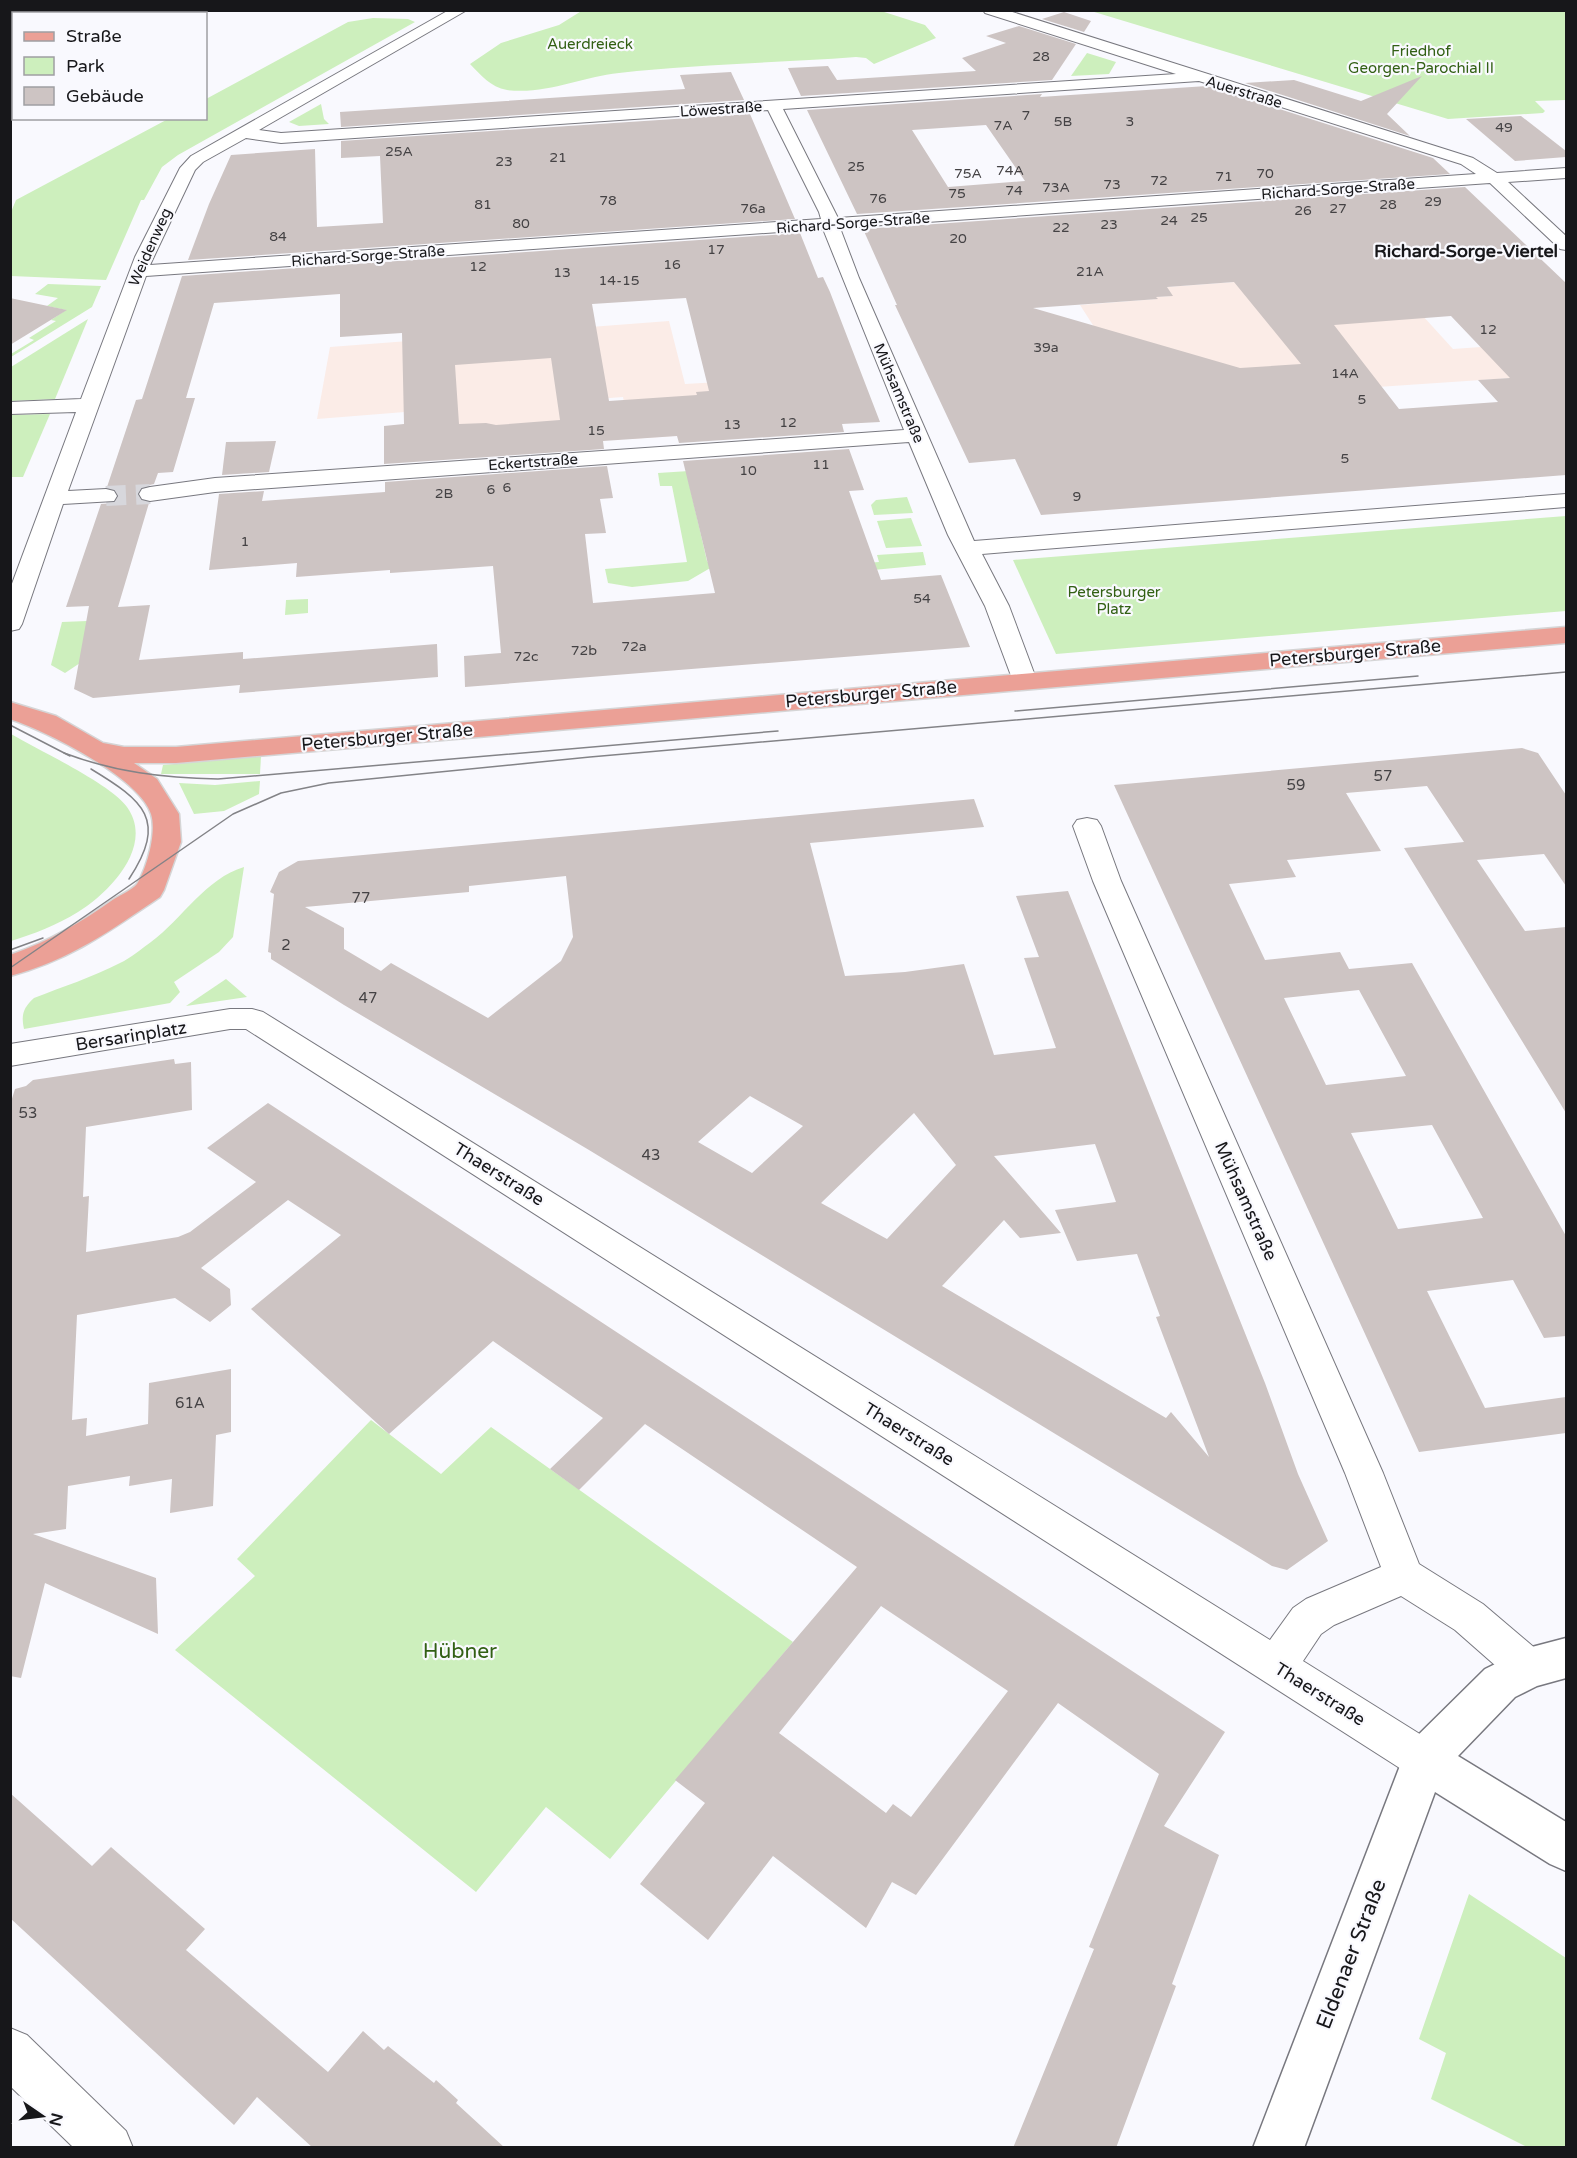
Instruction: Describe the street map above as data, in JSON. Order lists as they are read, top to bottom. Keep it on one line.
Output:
{"streets":{"main road":["Petersburger Straße"],"street":["Auerstraße","Löwestraße","Richard-Sorge-Straße","Weidenweg","Mühsamstraße","Eckertstraße","Bersarinplatz","Thaerstraße","Eldenaer Straße"]},"crossings":[["Auerstraße","Löwestraße"],["Auerstraße","Richard-Sorge-Straße"],["Löwestraße","Weidenweg"],["Löwestraße","Mühsamstraße"],["Richard-Sorge-Straße","Weidenweg"],["Richard-Sorge-Straße","Mühsamstraße"],["Mühsamstraße","Eckertstraße"],["Mühsamstraße","Petersburger Straße"],["Bersarinplatz","Thaerstraße"],["Thaerstraße","Eldenaer Straße"]],"districts":["Richard-Sorge-Viertel"],"parks":["Auerdreieck","Friedhof Georgen-Parochial II","Petersburger Platz","Hübner"],"house_numbers":["28","7","5B","3","7A","49","25A","21","23","25","74A","75A","70","71","72","73","73A","74","75","76","78","29","81","28","76a","27","26","25","24","80","23","22","84","20","17","16","12","21A","13","14-15","12","39a","14A","5","12","13","15","5","11","10","6","6","2B","9","1","54","72a","72b","72c","57","59","77","2","47","53","43","61A"],"legend":["Straße","Park","Gebäude"],"north":"right"}
